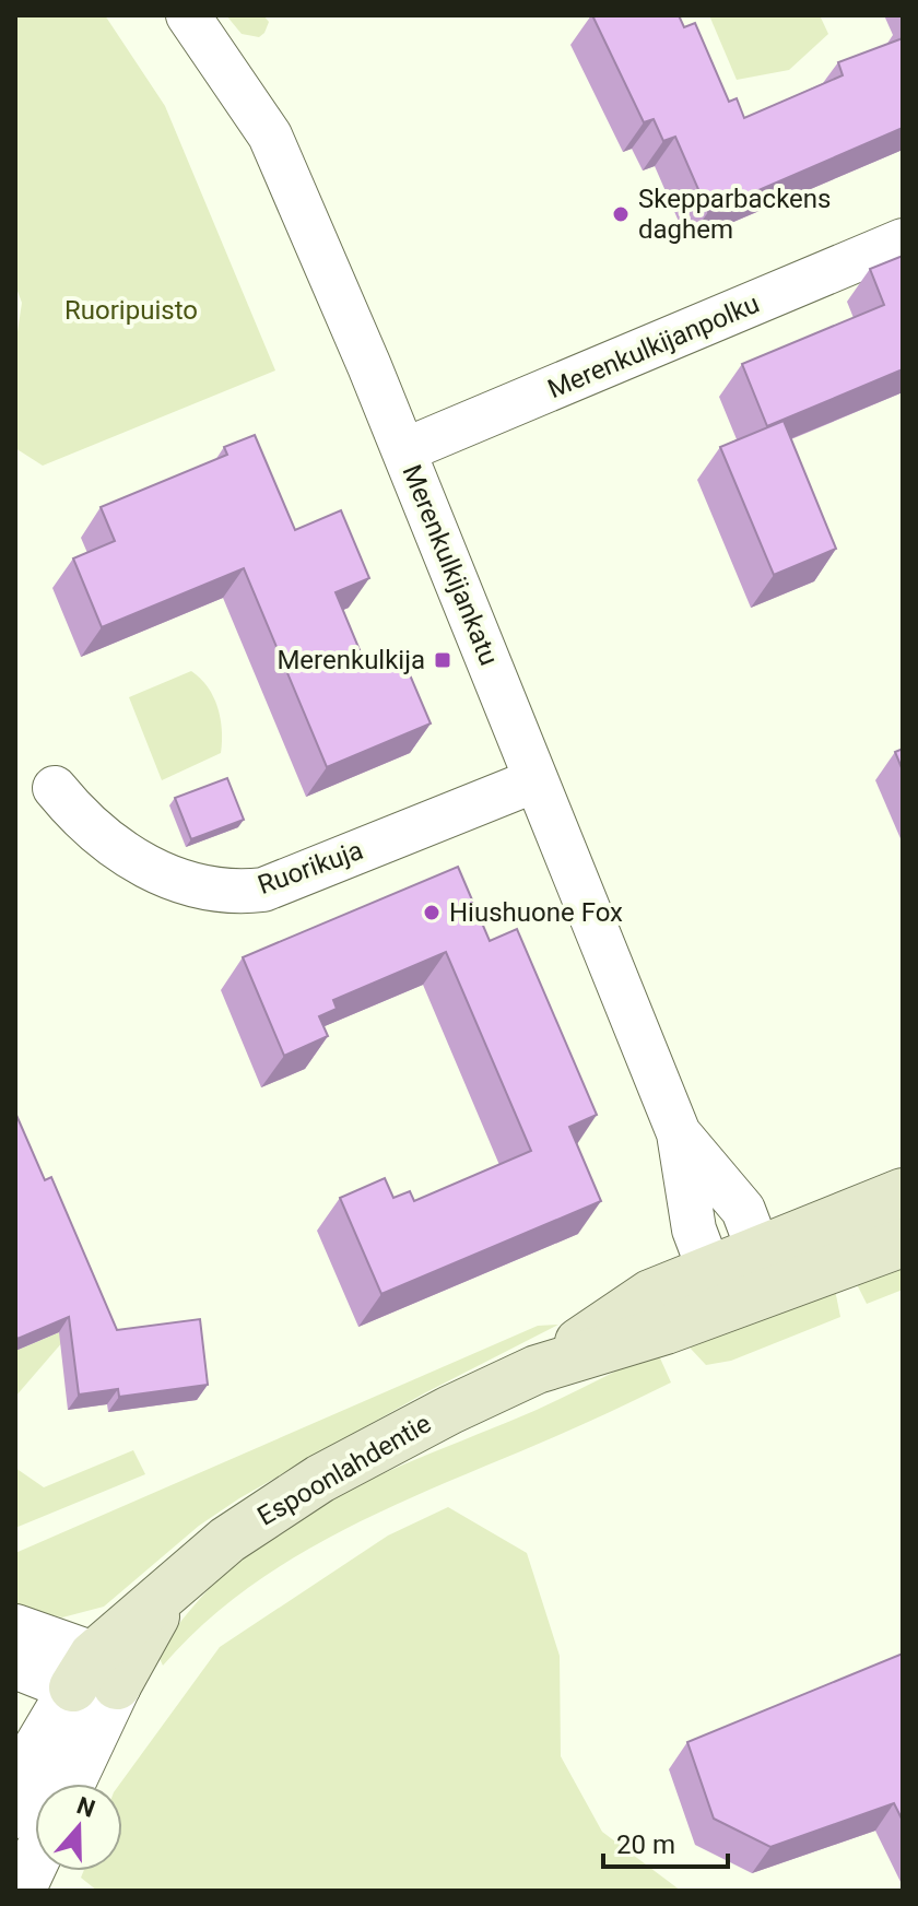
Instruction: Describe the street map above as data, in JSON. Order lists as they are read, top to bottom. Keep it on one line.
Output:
{"streets":{"main road":["Espoonlahdentie"],"street":["Merenkulkijanpolku","Merenkulkijankatu","Ruorikuja"]},"crossings":[["Merenkulkijanpolku","Merenkulkijankatu"],["Merenkulkijankatu","Ruorikuja"],["Merenkulkijankatu","Espoonlahdentie"]],"parks":["Ruoripuisto"],"places":{"other":["Skepparbackens daghem","Hiushuone Fox"],"transit":["Merenkulkija"]},"scale_bar":"20 m","north":"top"}
